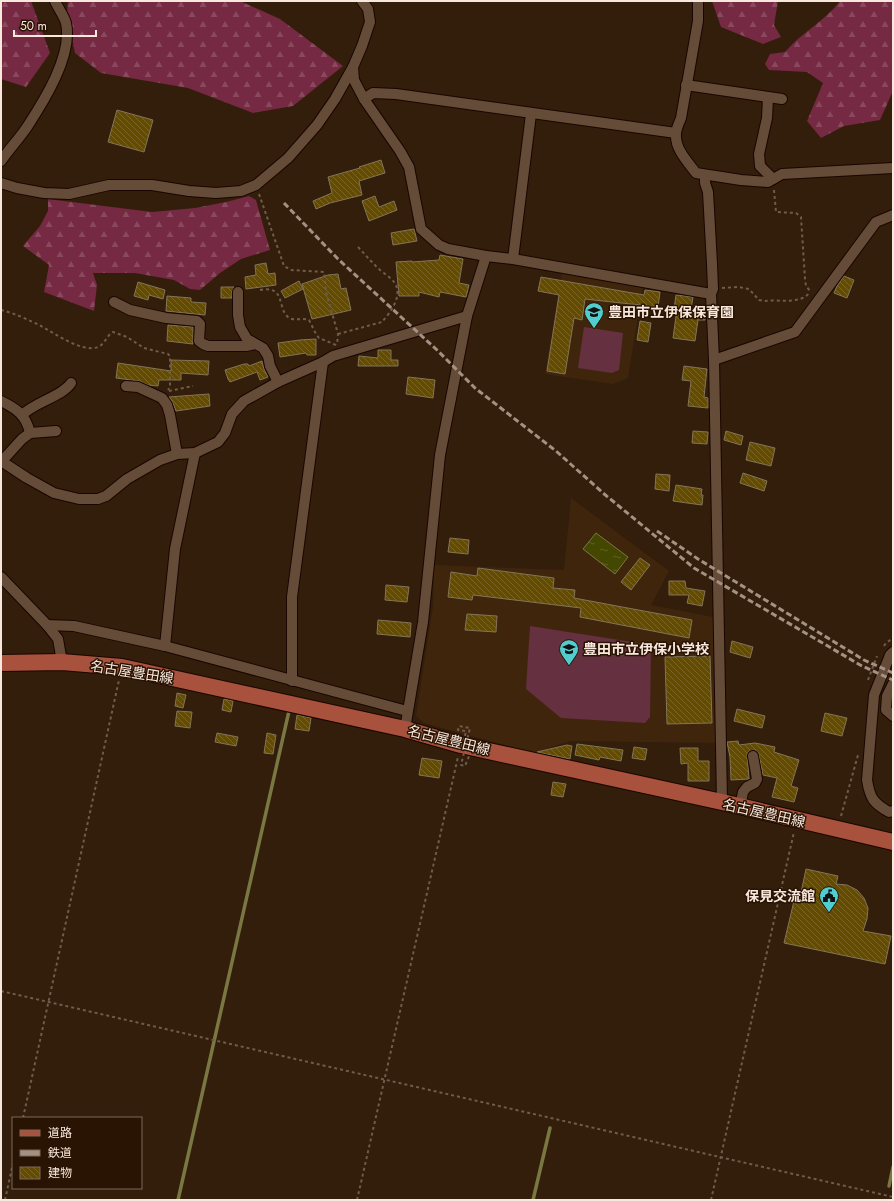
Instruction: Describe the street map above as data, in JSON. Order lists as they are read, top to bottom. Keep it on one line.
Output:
{"streets":{"main road":["名古屋豊田線"]},"places":{"school or university":["豊田市立伊保保育園","豊田市立伊保小学校"],"public building":["保見交流館"]},"legend":["道路","鉄道","建物"],"scale_bar":"50 m"}
